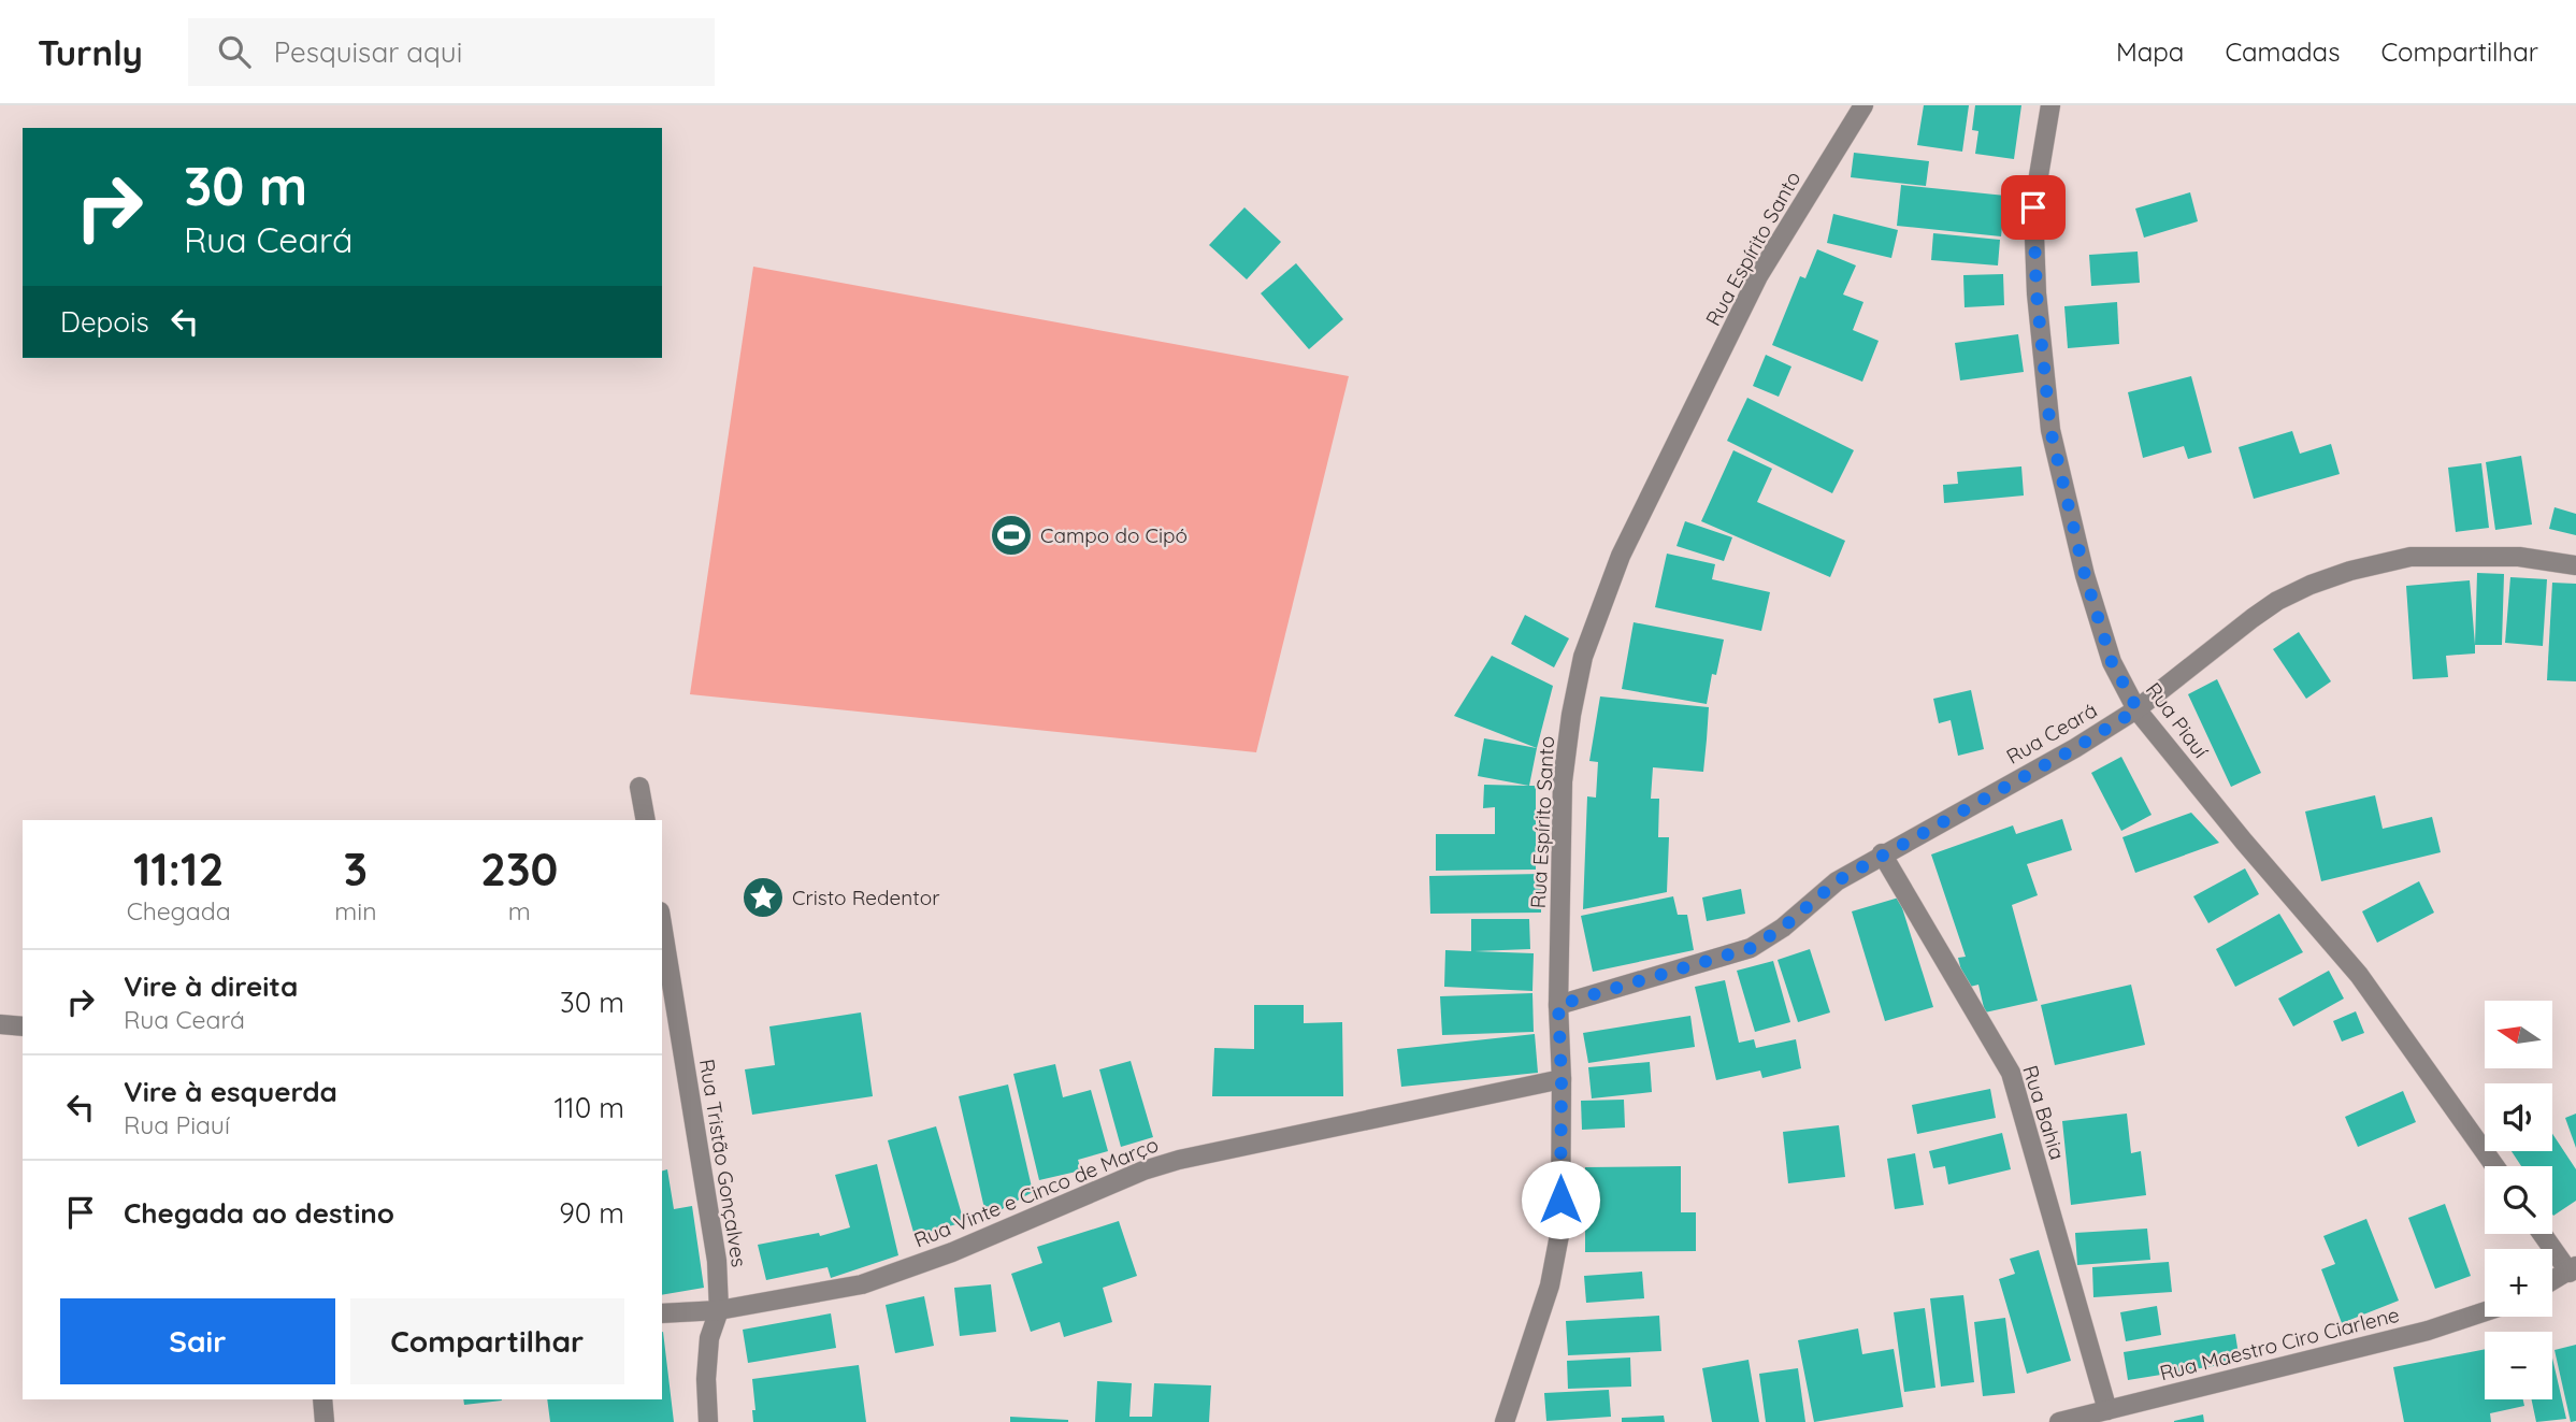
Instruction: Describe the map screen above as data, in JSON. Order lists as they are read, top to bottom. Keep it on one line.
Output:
{"streets":{"street":["Rua Espírito Santo","Rua Piauí","Rua Ceará","Rua Bahia","Rua Tristão Gonçalves","Rua Vinte e Cinco de Março","Rua Maestro Ciro Ciarlene"]},"crossings":[["Rua Espírito Santo","Rua Ceará"],["Rua Espírito Santo","Rua Vinte e Cinco de Março"],["Rua Piauí","Rua Ceará"],["Rua Ceará","Rua Bahia"],["Rua Bahia","Rua Maestro Ciro Ciarlene"],["Rua Tristão Gonçalves","Rua Vinte e Cinco de Março"]],"places":{"sports":["Campo do Cipó"],"place":["Cristo Redentor"]},"north":"left","page":{"header":"Turnly","search":"Pesquisar aqui","nav":["Mapa","Camadas","Compartilhar"],"turn":["30 m","Rua Ceará"],"then":"Depois","eta":["11:12","Chegada","3","min","230","m"],"list":[{"name":"Vire à direita","note":"Rua Ceará","value":"30 m"},{"name":"Vire à esquerda","note":"Rua Piauí","value":"110 m"},{"name":"Chegada ao destino","value":"90 m"}],"map_buttons":["+","−"],"buttons":["Sair","Compartilhar"]}}
